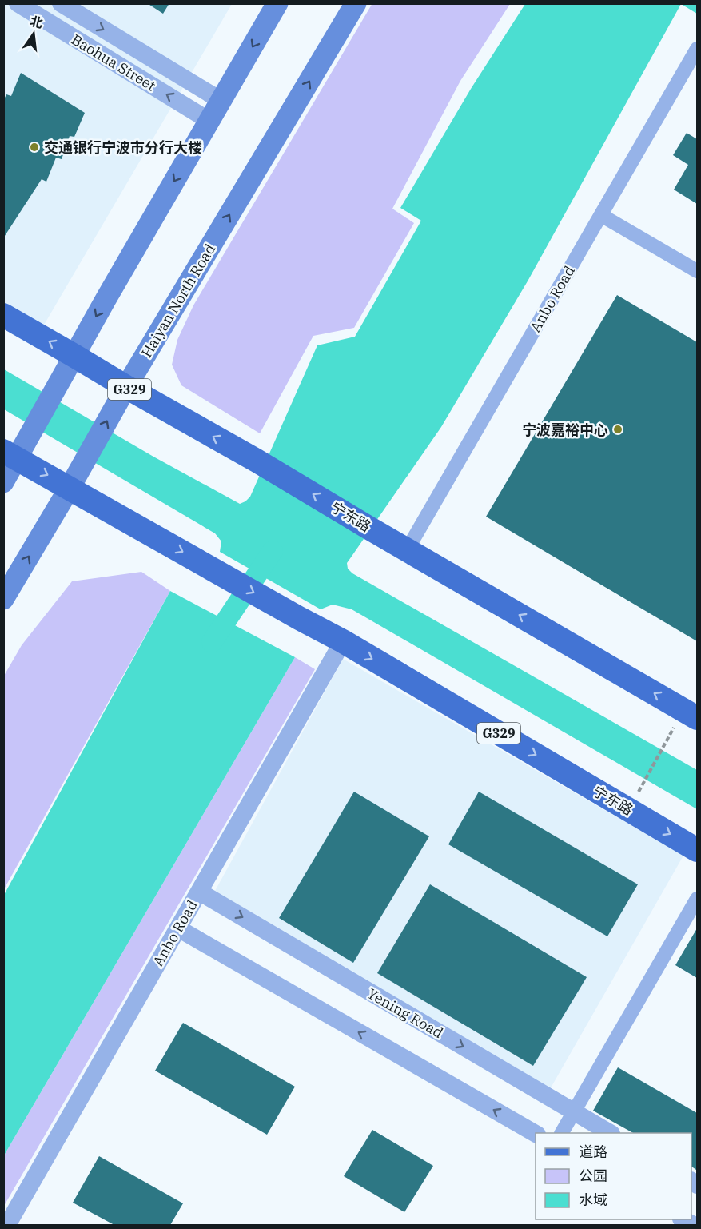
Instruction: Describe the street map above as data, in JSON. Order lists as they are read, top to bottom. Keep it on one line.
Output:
{"streets":{"main road":["Haiyan North Road","G329","宁东路"],"street":["Baohua Street","Anbo Road","Yening Road"]},"crossings":[["Anbo Road","宁东路"],["Anbo Road","Yening Road"],["Haiyan North Road","宁东路"]],"places":["交通银行宁波市分行大楼","宁波嘉裕中心"],"legend":["道路","公园","水域"],"north":"top"}
